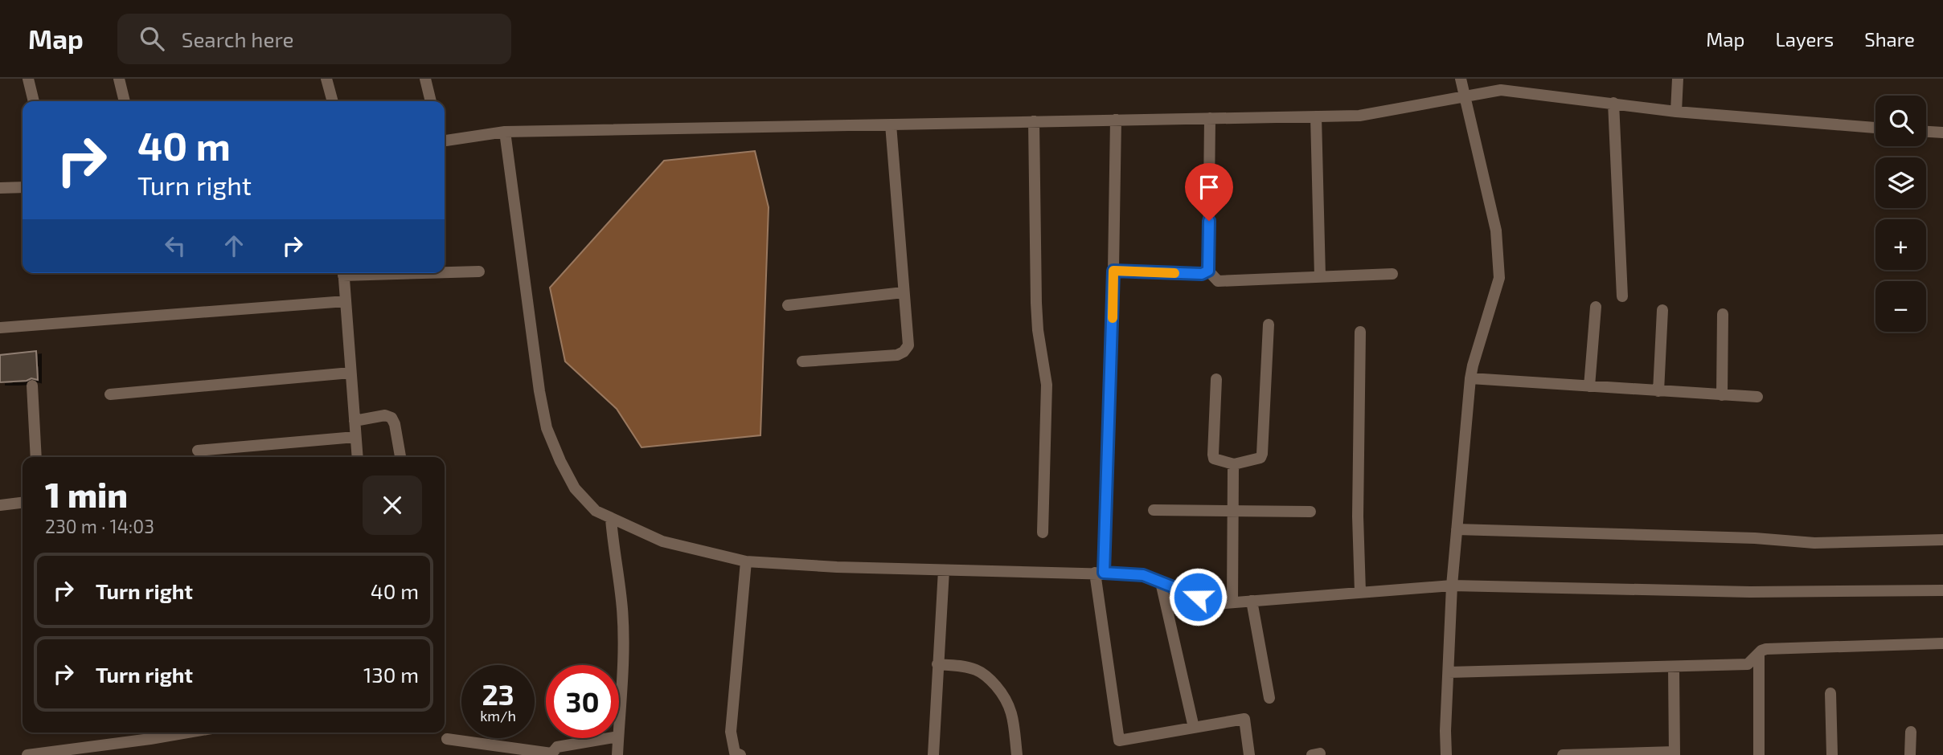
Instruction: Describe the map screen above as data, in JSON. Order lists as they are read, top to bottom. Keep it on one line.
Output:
{"page":{"header":"Map","search":"Search here","nav":["Map","Layers","Share"],"map_buttons":["+","−"],"turn":["40 m","Turn right"],"heading":["1 min","230 m · 14:03"],"list":[{"name":"Turn right","value":"40 m"},{"name":"Turn right","value":"130 m"}],"speed":"23 km/h","limit":"30"}}
